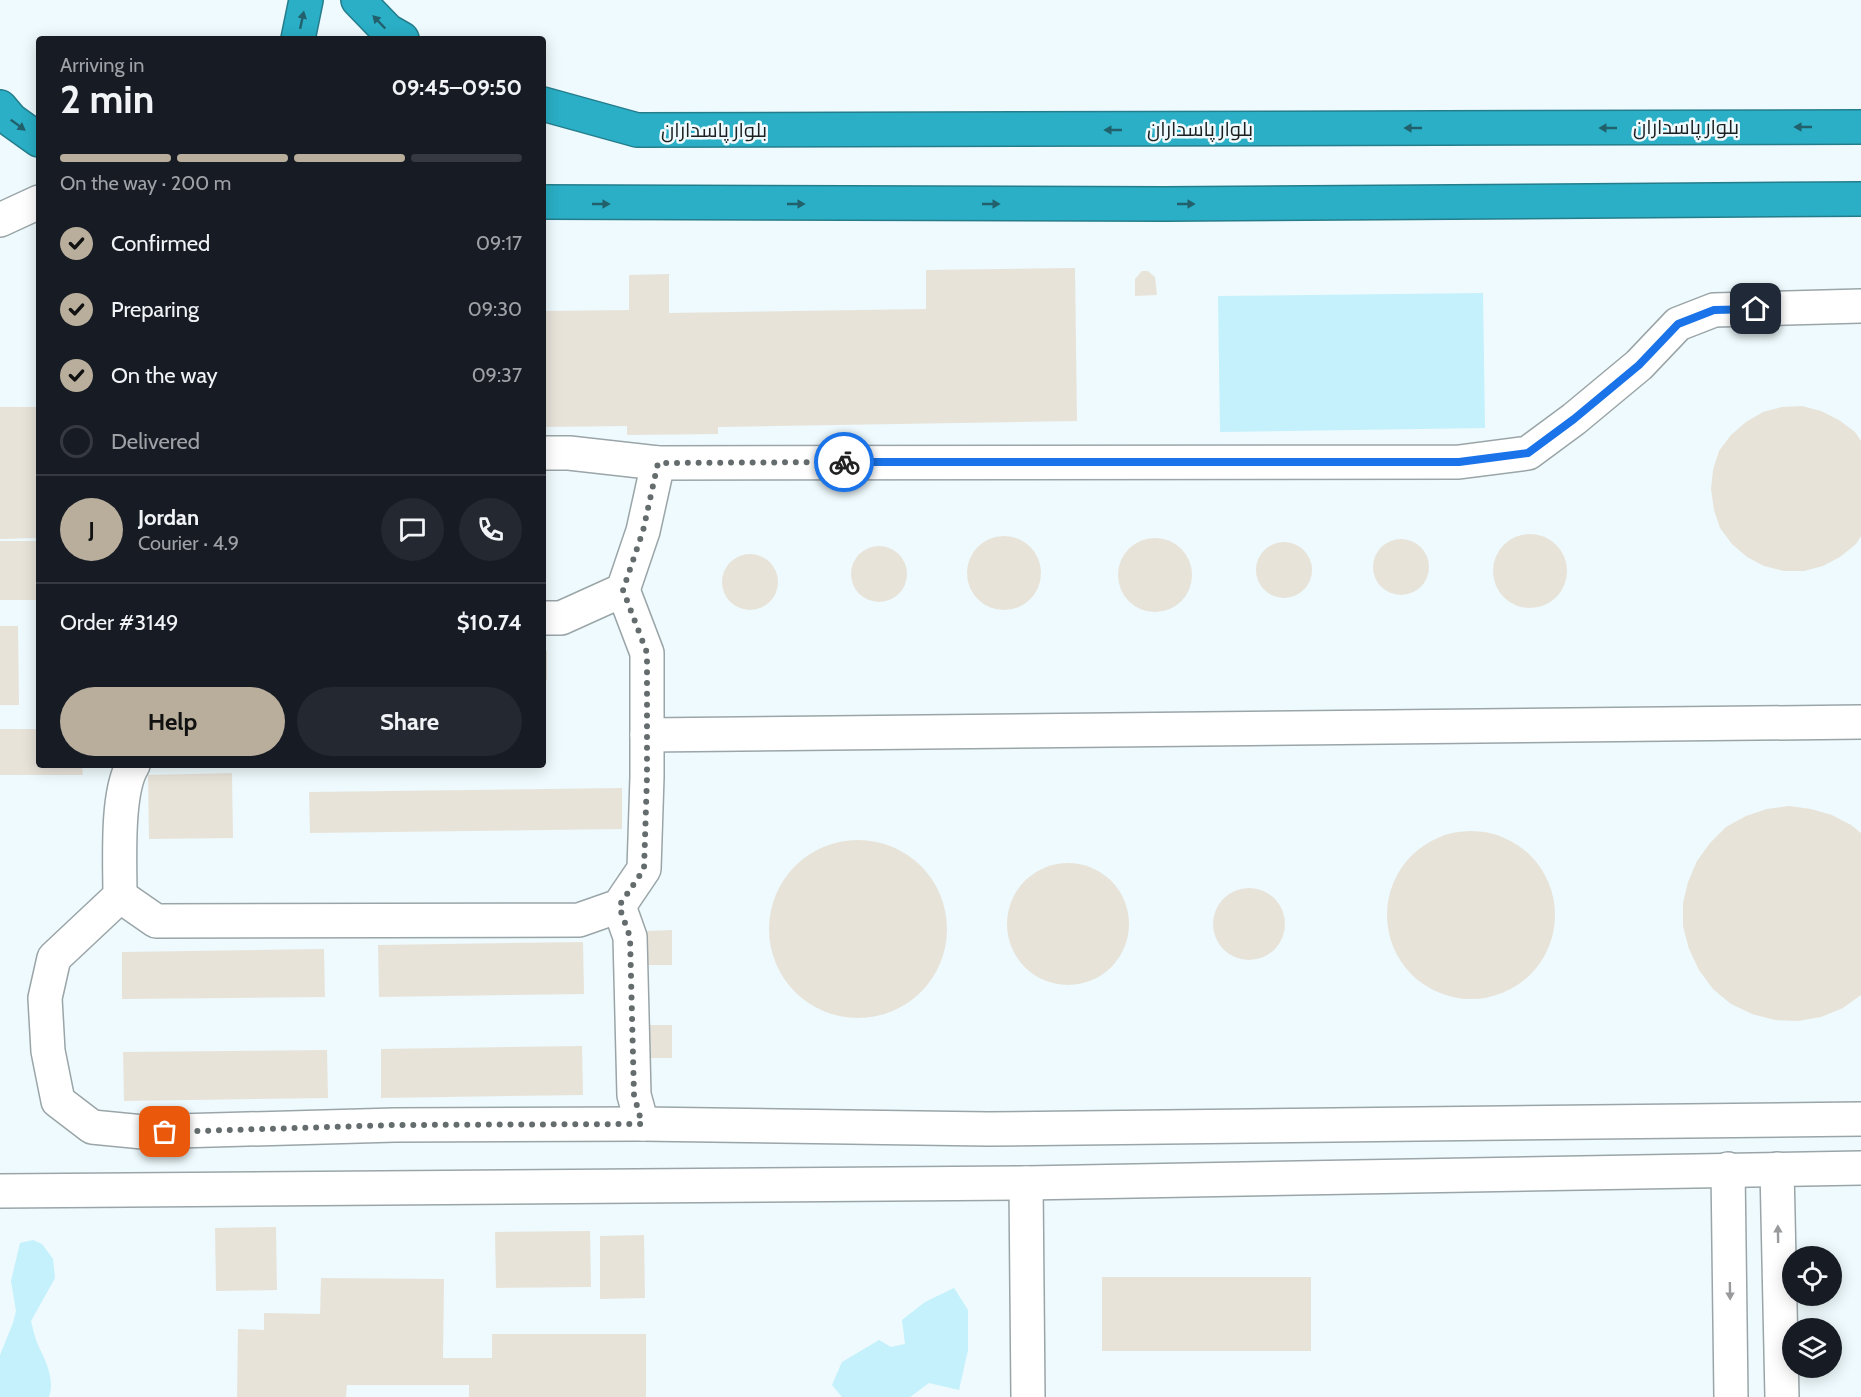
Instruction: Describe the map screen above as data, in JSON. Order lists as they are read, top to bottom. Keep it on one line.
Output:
{"streets":{"highway":["بلوار پاسداران"]},"page":{"heading":["2 min","Arriving in","09:45–09:50"],"panel":["Jordan","Courier · 4.9","Order #3149","$10.74"],"bar":"On the way · 200 m","list":[["Confirmed","09:17"],["Preparing","09:30"],["On the way","09:37"],"Delivered"],"round":"J","buttons":["Help","Share"]}}
